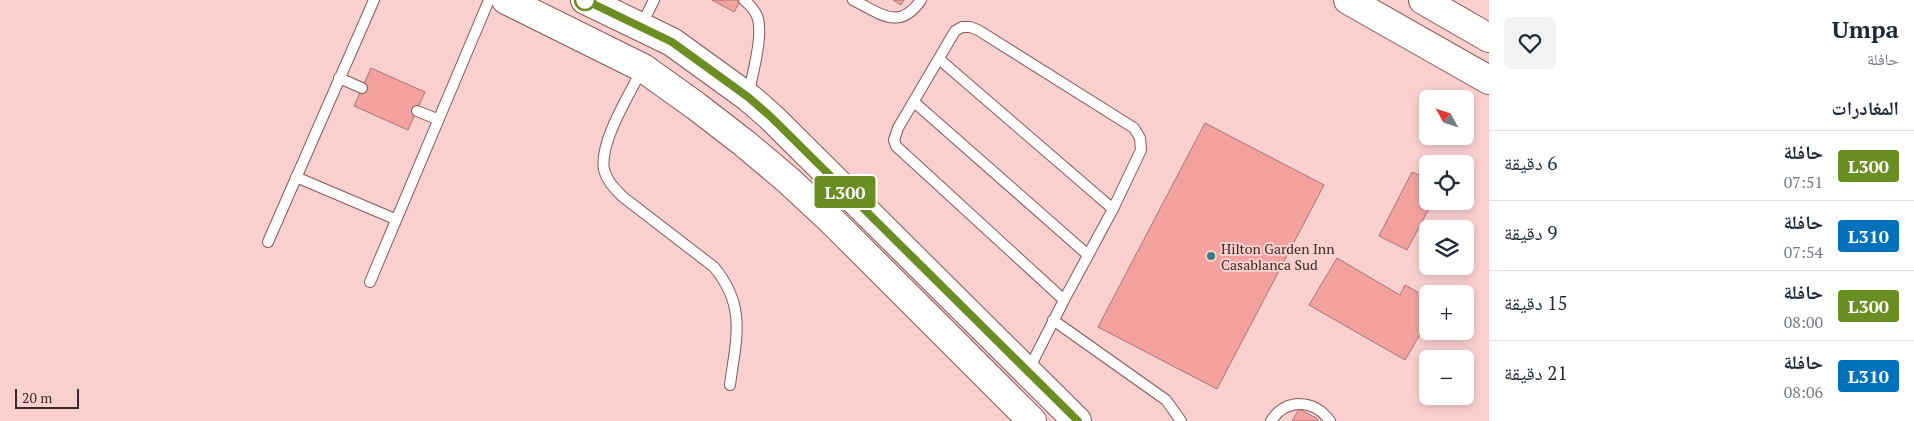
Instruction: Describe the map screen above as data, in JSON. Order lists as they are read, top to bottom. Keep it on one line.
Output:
{"places":["Hilton Garden Inn Casablanca Sud"],"lines":["bus line L300"],"scale_bar":"20 m","north":"top left","page":{"heading":[["Umpa","حافلة"],"المغادرات"],"on_map":"L300","map_buttons":["+","−"],"list":[{"mark":"L300","name":"حافلة","note":"07:51","value":"6 دقيقة"},{"mark":"L310","name":"حافلة","note":"07:54","value":"9 دقيقة"},{"mark":"L300","name":"حافلة","note":"08:00","value":"15 دقيقة"},{"mark":"L310","name":"حافلة","note":"08:06","value":"21 دقيقة"}],"scale":"20 m"}}
